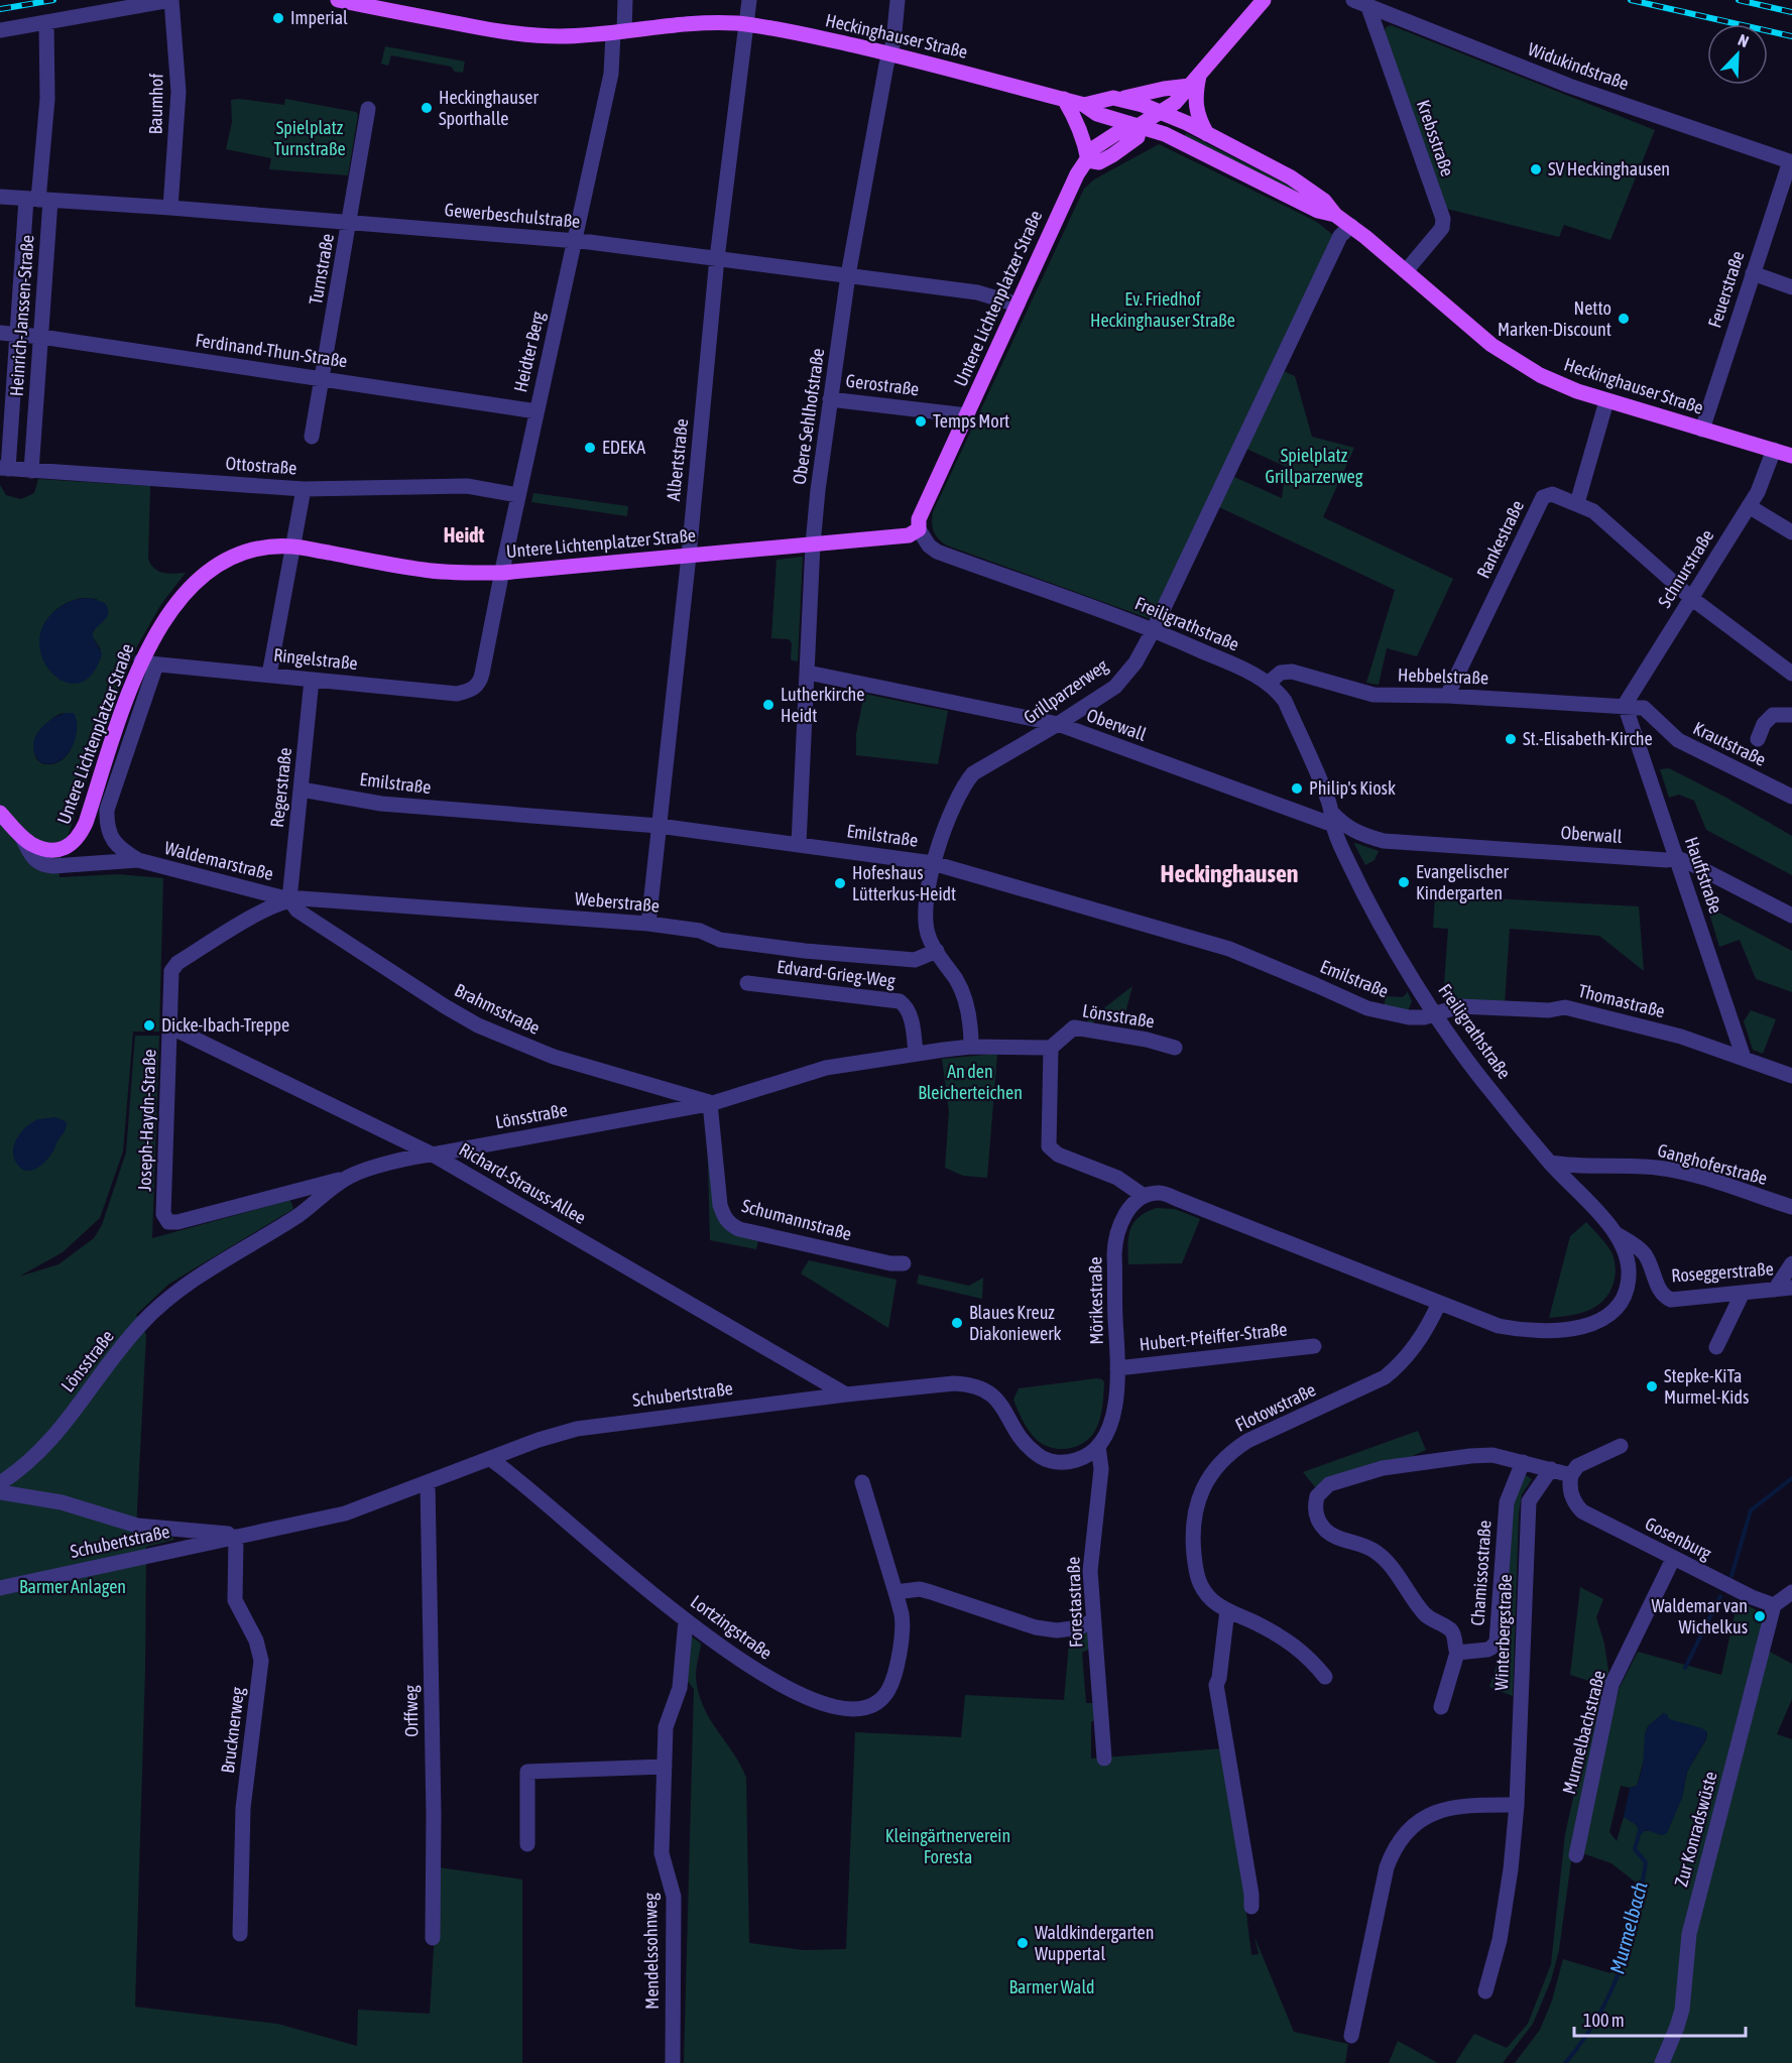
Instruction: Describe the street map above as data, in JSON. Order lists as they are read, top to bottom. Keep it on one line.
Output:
{"streets":{"main road":["Heckinghauser Straße","Untere Lichtenplatzer Straße"],"street":["Widukindstraße","Baumhof","Krebsstraße","Gewerbeschulstraße","Turnstraße","Feuerstraße","Heinrich-Janssen-Straße","Ferdinand-Thun-Straße","Heidter Berg","Gerostraße","Obere Sehlhofstraße","Albertstraße","Ottostraße","Rankestraße","Schnurstraße","Freiligrathstraße","Ringelstraße","Hebbelstraße","Grillparzerweg","Oberwall","Krautstraße","Emilstraße","Regerstraße","Waldemarstraße","Hauffstraße","Weberstraße","Edvard-Grieg-Weg","Thomastraße","Brahmsstraße","Lönsstraße","Joseph-Haydn-Straße","Ganghoferstraße","Richard-Strauss-Allee","Schumannstraße","Roseggerstraße","Mörikestraße","Hubert-Pfeiffer-Straße","Schubertstraße","Flotowstraße","Gosenburg","Chamissostraße","Forestastraße","Lortzingstraße","Winterbergstraße","Orffweg","Brucknerweg","Murmelbachstraße","Zur Konradswüste","Mendelssohnweg"]},"crossings":[["Heckinghauser Straße","Krebsstraße"],["Heckinghauser Straße","Feuerstraße"],["Heckinghauser Straße","Heidter Berg"],["Heckinghauser Straße","Obere Sehlhofstraße"],["Heckinghauser Straße","Albertstraße"],["Heckinghauser Straße","Schnurstraße"],["Heckinghauser Straße","Grillparzerweg"],["Widukindstraße","Krebsstraße"],["Widukindstraße","Feuerstraße"],["Baumhof","Gewerbeschulstraße"],["Gewerbeschulstraße","Turnstraße"],["Gewerbeschulstraße","Untere Lichtenplatzer Straße"],["Gewerbeschulstraße","Heinrich-Janssen-Straße"],["Gewerbeschulstraße","Heidter Berg"],["Gewerbeschulstraße","Obere Sehlhofstraße"],["Gewerbeschulstraße","Albertstraße"],["Turnstraße","Ferdinand-Thun-Straße"],["Untere Lichtenplatzer Straße","Heidter Berg"],["Untere Lichtenplatzer Straße","Gerostraße"],["Untere Lichtenplatzer Straße","Obere Sehlhofstraße"],["Untere Lichtenplatzer Straße","Albertstraße"],["Untere Lichtenplatzer Straße","Freiligrathstraße"],["Untere Lichtenplatzer Straße","Ringelstraße"],["Untere Lichtenplatzer Straße","Waldemarstraße"],["Heinrich-Janssen-Straße","Ferdinand-Thun-Straße"],["Heinrich-Janssen-Straße","Ottostraße"],["Ferdinand-Thun-Straße","Heidter Berg"],["Heidter Berg","Ottostraße"],["Heidter Berg","Ringelstraße"],["Gerostraße","Obere Sehlhofstraße"],["Obere Sehlhofstraße","Oberwall"],["Obere Sehlhofstraße","Emilstraße"],["Albertstraße","Emilstraße"],["Albertstraße","Weberstraße"],["Rankestraße","Schnurstraße"],["Rankestraße","Hebbelstraße"],["Schnurstraße","Hebbelstraße"],["Schnurstraße","Krautstraße"],["Schnurstraße","Hauffstraße"],["Freiligrathstraße","Hebbelstraße"],["Freiligrathstraße","Grillparzerweg"],["Freiligrathstraße","Oberwall"],["Freiligrathstraße","Emilstraße"],["Freiligrathstraße","Thomastraße"],["Freiligrathstraße","Ganghoferstraße"],["Freiligrathstraße","Roseggerstraße"],["Freiligrathstraße","Mörikestraße"],["Freiligrathstraße","Flotowstraße"],["Ringelstraße","Regerstraße"],["Ringelstraße","Waldemarstraße"],["Hebbelstraße","Krautstraße"],["Hebbelstraße","Hauffstraße"],["Grillparzerweg","Oberwall"],["Grillparzerweg","Emilstraße"],["Grillparzerweg","Weberstraße"],["Grillparzerweg","Lönsstraße"],["Oberwall","Hauffstraße"],["Krautstraße","Hauffstraße"],["Emilstraße","Regerstraße"],["Emilstraße","Thomastraße"],["Regerstraße","Waldemarstraße"],["Regerstraße","Weberstraße"],["Regerstraße","Brahmsstraße"],["Regerstraße","Joseph-Haydn-Straße"],["Waldemarstraße","Weberstraße"],["Waldemarstraße","Brahmsstraße"],["Waldemarstraße","Joseph-Haydn-Straße"],["Hauffstraße","Thomastraße"],["Weberstraße","Brahmsstraße"],["Weberstraße","Joseph-Haydn-Straße"],["Edvard-Grieg-Weg","Lönsstraße"],["Brahmsstraße","Lönsstraße"],["Brahmsstraße","Joseph-Haydn-Straße"],["Brahmsstraße","Schumannstraße"],["Lönsstraße","Joseph-Haydn-Straße"],["Lönsstraße","Richard-Strauss-Allee"],["Lönsstraße","Schumannstraße"],["Joseph-Haydn-Straße","Richard-Strauss-Allee"],["Richard-Strauss-Allee","Schubertstraße"],["Mörikestraße","Hubert-Pfeiffer-Straße"],["Mörikestraße","Schubertstraße"],["Mörikestraße","Forestastraße"],["Schubertstraße","Forestastraße"],["Schubertstraße","Lortzingstraße"],["Schubertstraße","Orffweg"],["Schubertstraße","Brucknerweg"],["Gosenburg","Chamissostraße"],["Gosenburg","Murmelbachstraße"],["Gosenburg","Zur Konradswüste"],["Chamissostraße","Winterbergstraße"],["Lortzingstraße","Mendelssohnweg"]],"districts":["Heidt","Heckinghausen"],"water":["Murmelbach"],"parks":["Spielplatz Turnstraße","Ev. Friedhof Heckinghauser Straße","Spielplatz Grillparzerweg","An den Bleicherteichen","Barmer Anlagen","Kleingärtnerverein Foresta","Barmer Wald"],"places":["Imperial","Heckinghauser Sporthalle","SV Heckinghausen","Netto Marken-Discount","Temps Mort","EDEKA","Lutherkirche Heidt","St.-Elisabeth-Kirche","Philip's Kiosk","Evangelischer Kindergarten","Hofeshaus Lütterkus-Heidt","Dicke-Ibach-Treppe","Blaues Kreuz Diakoniewerk","Stepke-KiTa Murmel-Kids","Waldemar van Wichelkus","Waldkindergarten Wuppertal"],"scale_bar":"100 m","north":"top right"}
